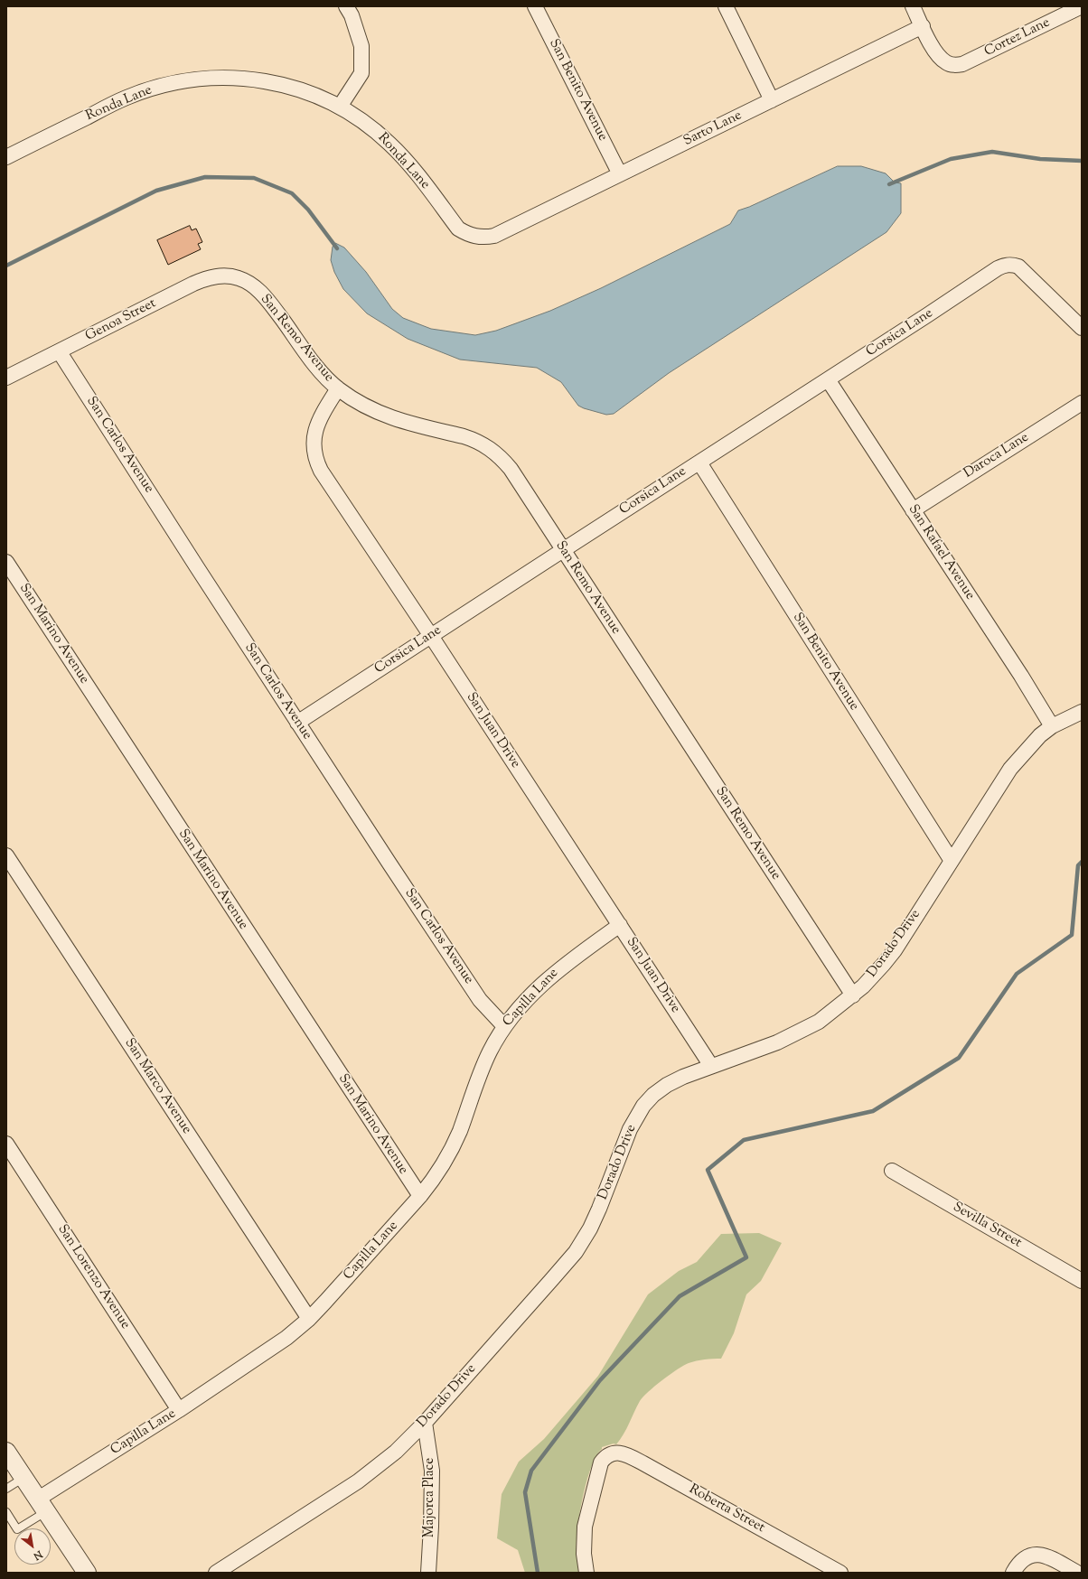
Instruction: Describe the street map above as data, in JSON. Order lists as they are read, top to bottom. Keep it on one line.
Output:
{"streets":{"street":["Cortez Lane","San Benito Avenue","Ronda Lane","Sarto Lane","Genoa Street","Corsica Lane","San Remo Avenue","San Carlos Avenue","Daroca Lane","San Rafael Avenue","San Marino Avenue","San Juan Drive","Dorado Drive","Capilla Lane","San Marco Avenue","Sevilla Street","San Lorenzo Avenue","Majorca Place","Roberta Street"]},"crossings":[["Cortez Lane","Sarto Lane"],["San Benito Avenue","Sarto Lane"],["San Benito Avenue","Corsica Lane"],["San Benito Avenue","Dorado Drive"],["Ronda Lane","Sarto Lane"],["Genoa Street","San Remo Avenue"],["Genoa Street","San Carlos Avenue"],["Corsica Lane","San Remo Avenue"],["Corsica Lane","San Carlos Avenue"],["Corsica Lane","San Rafael Avenue"],["Corsica Lane","San Juan Drive"],["San Remo Avenue","San Juan Drive"],["San Remo Avenue","Dorado Drive"],["San Carlos Avenue","Capilla Lane"],["Daroca Lane","San Rafael Avenue"],["San Rafael Avenue","Dorado Drive"],["San Marino Avenue","Capilla Lane"],["San Juan Drive","Dorado Drive"],["San Juan Drive","Capilla Lane"],["Dorado Drive","Majorca Place"],["Capilla Lane","San Marco Avenue"],["Capilla Lane","San Lorenzo Avenue"]],"north":"bottom right"}
